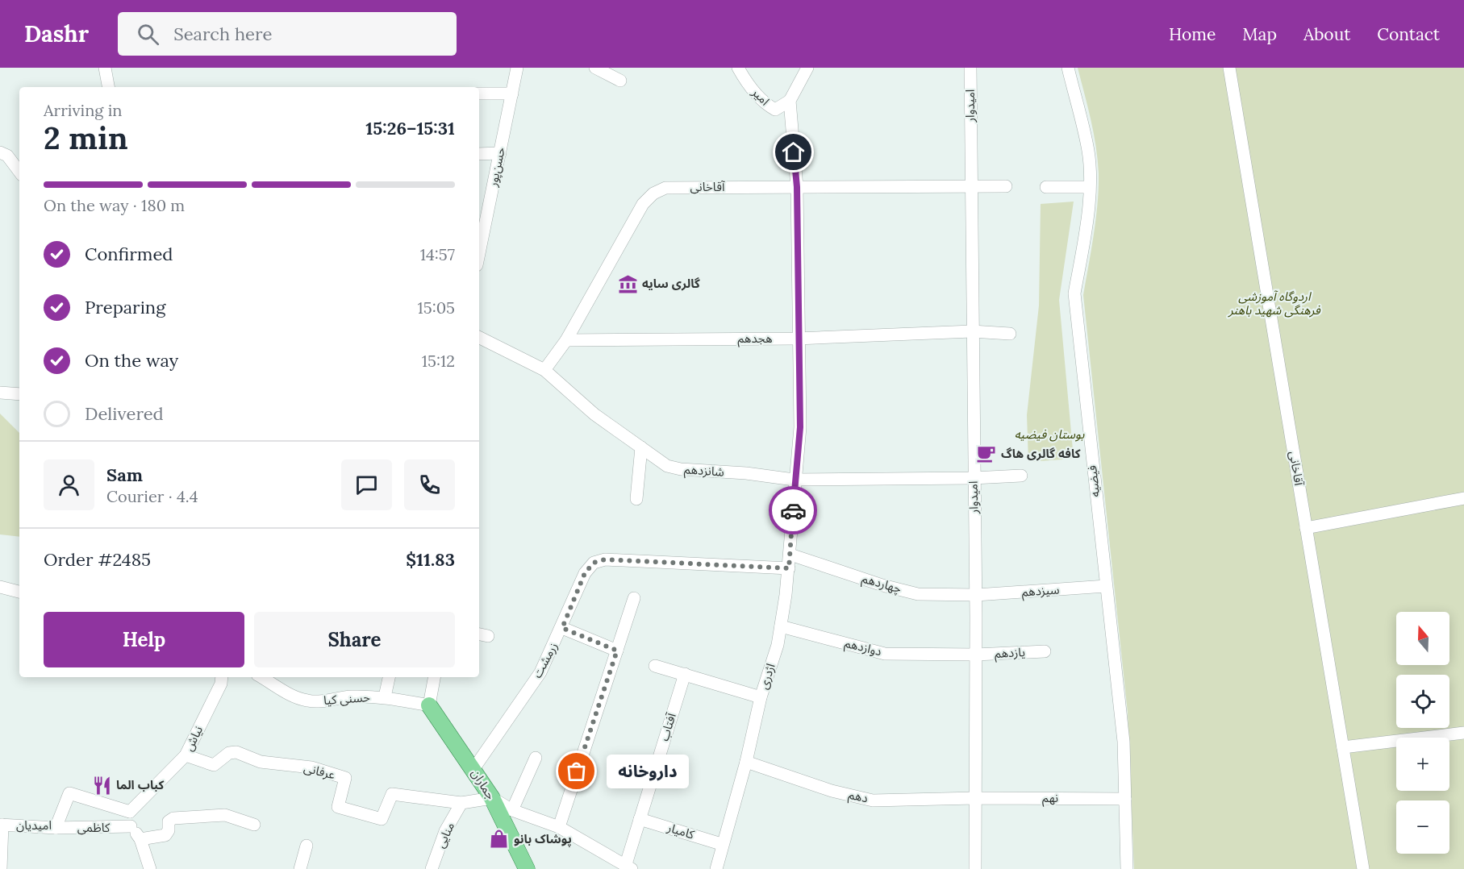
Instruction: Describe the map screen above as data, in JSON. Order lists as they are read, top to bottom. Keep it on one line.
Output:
{"streets":{"main road":["جماران"],"street":["امیر","امیدوار","حسن‌پور","آقاخانی","هجدهم","شانزدهم","فیضیه","چهاردهم","سیزدهم","دوازدهم","یازدهم","زرمشت","اژدری","حسنی کیا","آفتاب","نیاش","عرفانی","دهم","نهم","امیدیان","کاظمی","کامیار","منایی"]},"crossings":[["امیر","اژدری"],["امیدوار","آقاخانی"],["امیدوار","هجدهم"],["امیدوار","شانزدهم"],["امیدوار","چهاردهم"],["امیدوار","سیزدهم"],["امیدوار","دوازدهم"],["امیدوار","یازدهم"],["امیدوار","دهم"],["امیدوار","نهم"],["آقاخانی","هجدهم"],["آقاخانی","شانزدهم"],["آقاخانی","اژدری"],["هجدهم","اژدری"],["شانزدهم","اژدری"],["فیضیه","سیزدهم"],["فیضیه","نهم"],["چهاردهم","سیزدهم"],["چهاردهم","اژدری"],["دوازدهم","یازدهم"],["دوازدهم","اژدری"],["زرمشت","اژدری"],["زرمشت","جماران"],["اژدری","دهم"],["اژدری","کامیار"],["حسنی کیا","جماران"],["آفتاب","کامیار"],["نیاش","عرفانی"],["نیاش","امیدیان"],["عرفانی","جماران"],["عرفانی","منایی"],["دهم","نهم"],["امیدیان","کاظمی"]],"parks":["اردوگاه آموزشی فرهنگی شهید باهنر","بوستان فیضیه"],"places":{"museum":["گالری سایه"],"cafe":["کافه گالری هاگ"],"other":["داروخانه"],"restaurant":["كباب الما"],"shop":["پوشاک بانو"]},"north":"top","page":{"header":"Dashr","search":"Search here","nav":["Home","Map","About","Contact"],"heading":["2 min","Arriving in","15:26–15:31"],"panel":["Sam","Courier · 4.4","Order #2485","$11.83"],"bar":"On the way · 180 m","list":[["Confirmed","14:57"],["Preparing","15:05"],["On the way","15:12"],"Delivered"],"buttons":["Help","Share"],"map_buttons":["+","−"],"bubble":"داروخانه"}}
